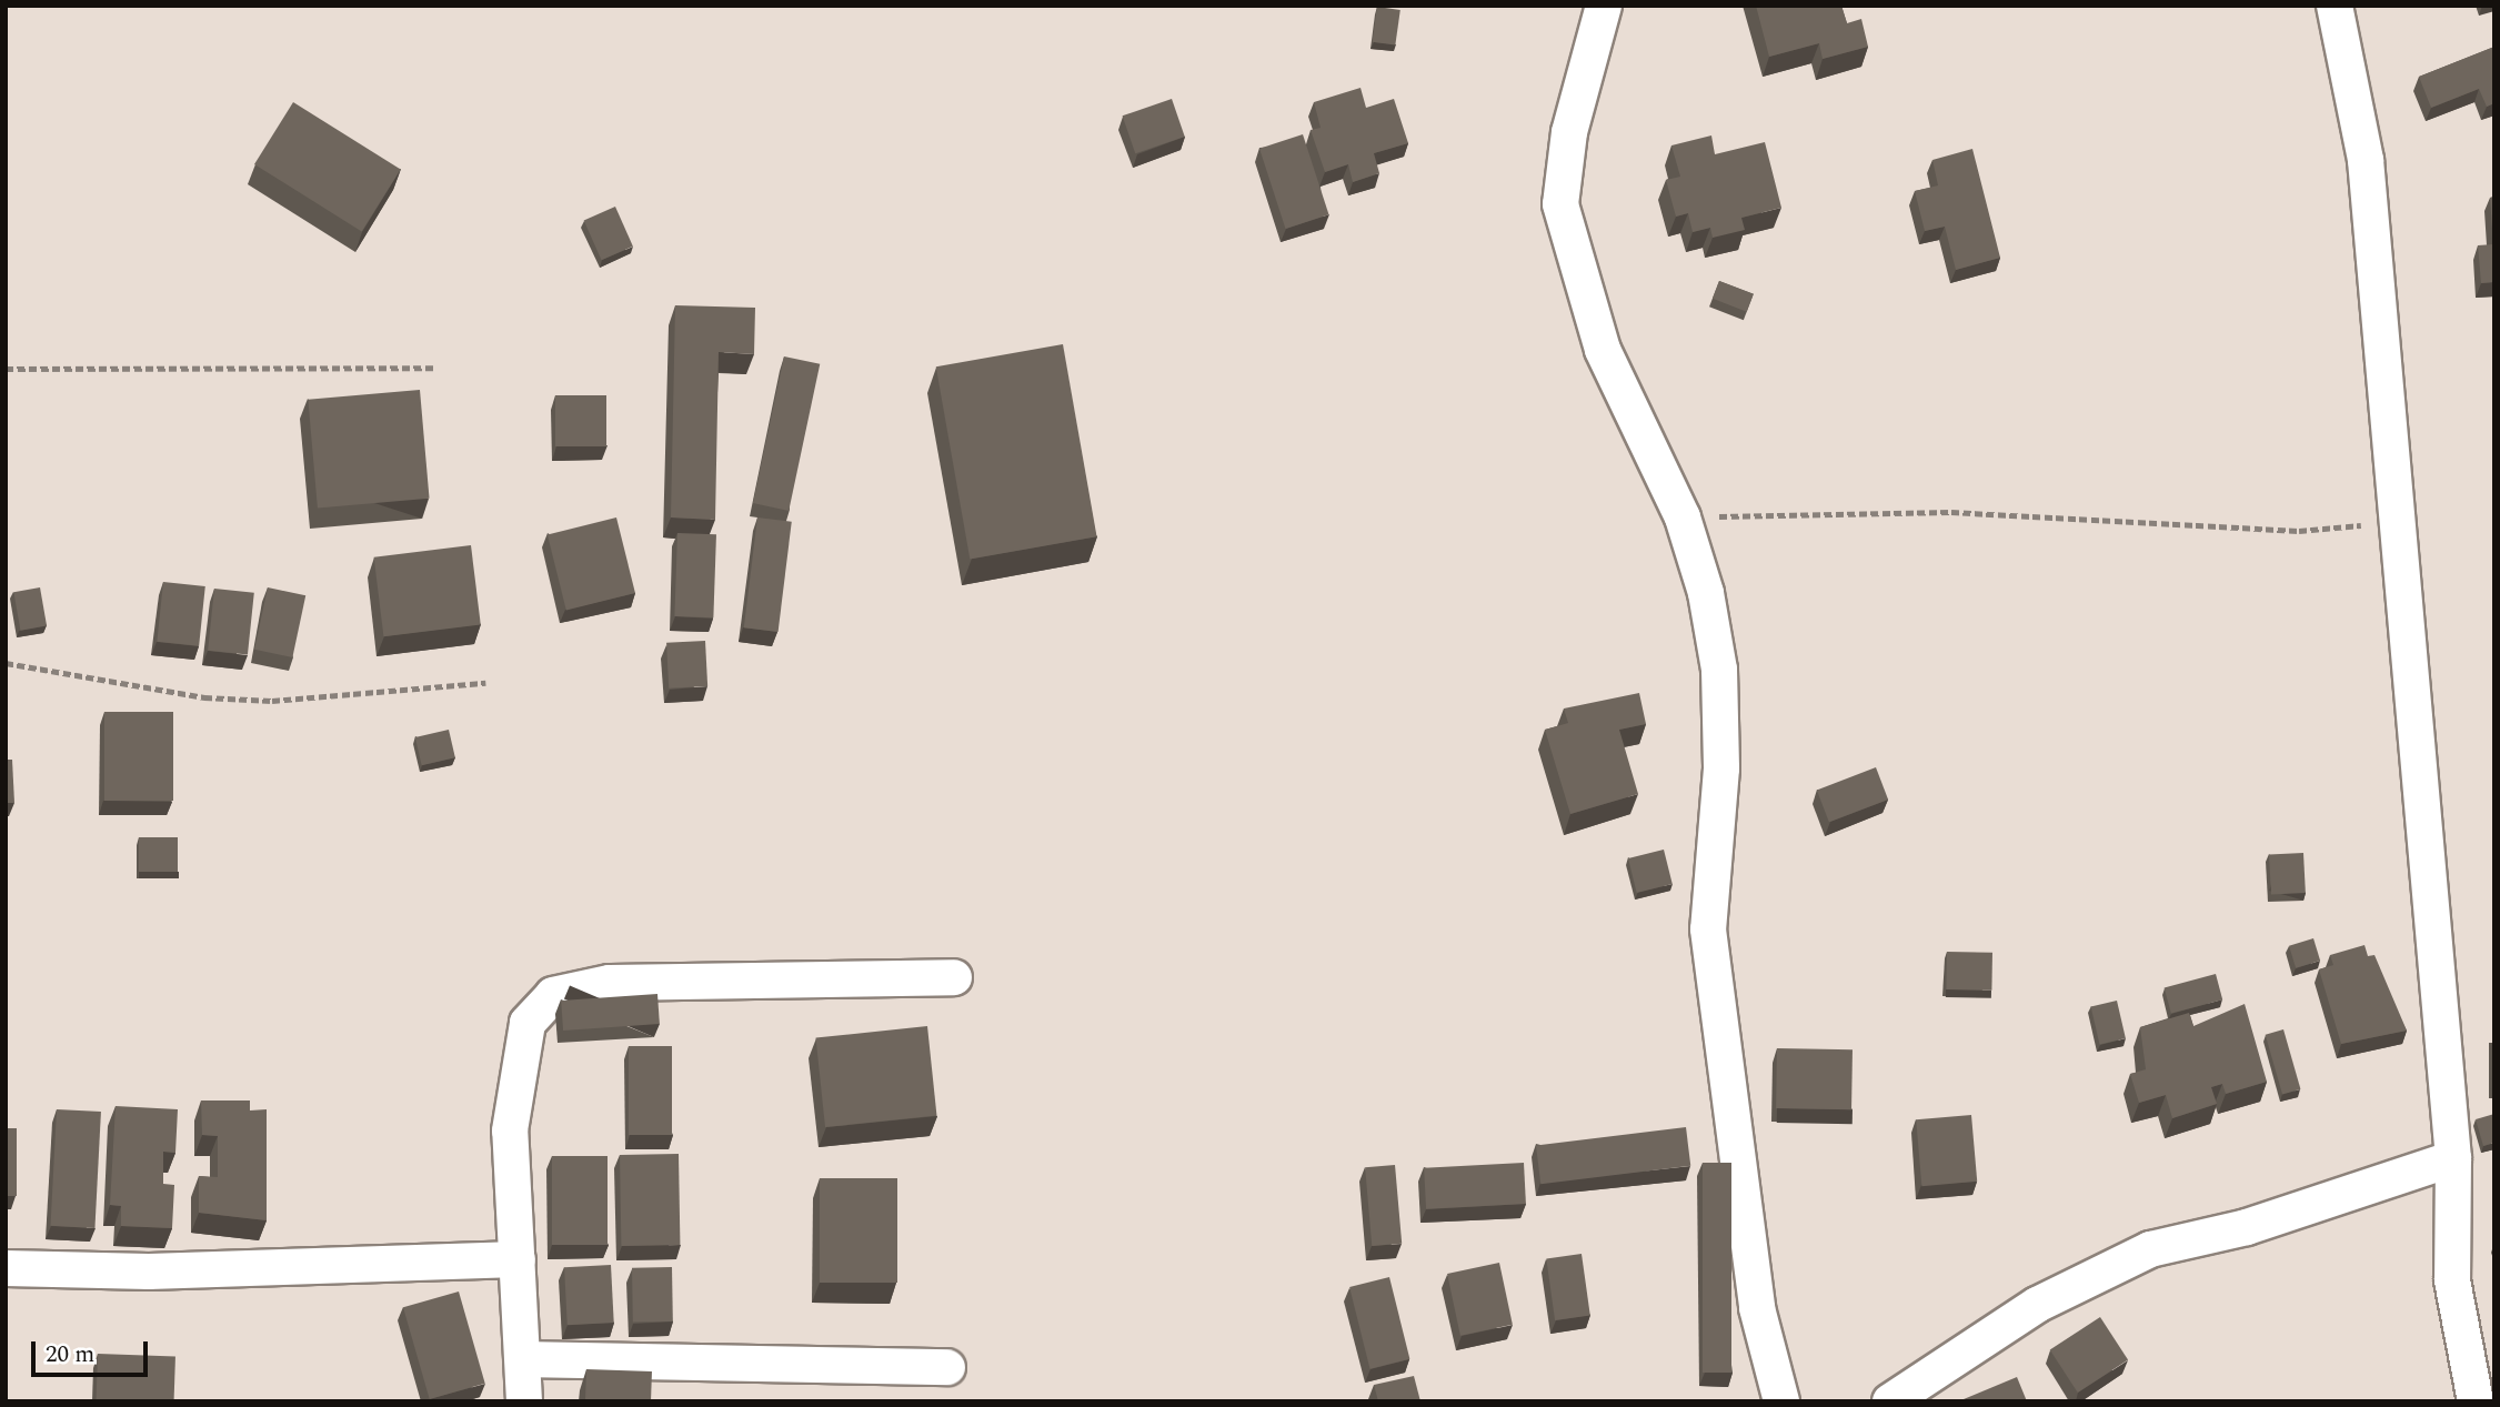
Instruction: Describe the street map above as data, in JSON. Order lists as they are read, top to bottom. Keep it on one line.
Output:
{"scale_bar":"20 m"}
